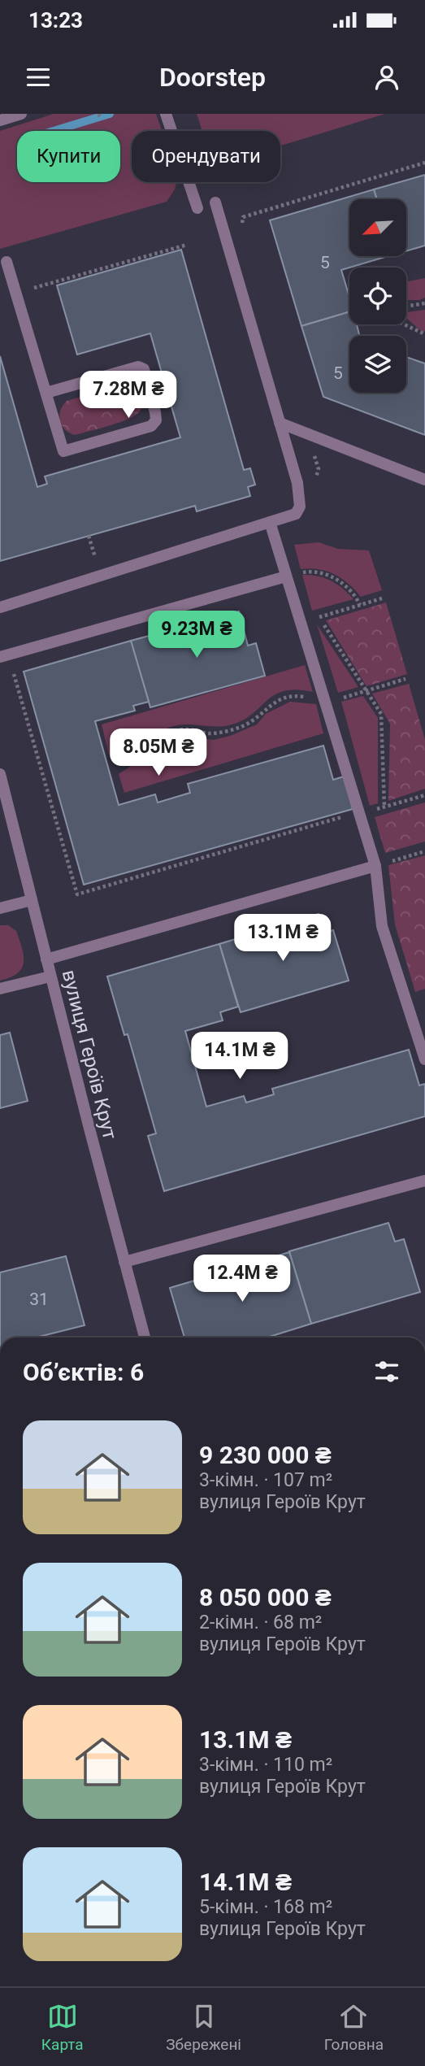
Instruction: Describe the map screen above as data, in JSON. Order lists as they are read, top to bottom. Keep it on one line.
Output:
{"streets":{"street":["вулиця Героїв Крут"]},"house_numbers":["5","5","31"],"north":"bottom left","page":{"status":"13:23","header":"Doorstep","chip":["Купити","Орендувати"],"price":["7.28M ₴","9.23M ₴","8.05M ₴","13.1M ₴","14.1M ₴","12.4M ₴"],"heading":"Об’єктів: 6","list":[{"name":"9 230 000 ₴","note":"3-кімн. · 107 m² · вулиця Героїв Крут"},{"name":"8 050 000 ₴","note":"2-кімн. · 68 m² · вулиця Героїв Крут"},{"name":"13.1M ₴","note":"3-кімн. · 110 m² · вулиця Героїв Крут"},{"name":"14.1M ₴","note":"5-кімн. · 168 m² · вулиця Героїв Крут"}],"tabs":["Карта","Збережені","Головна"]}}
